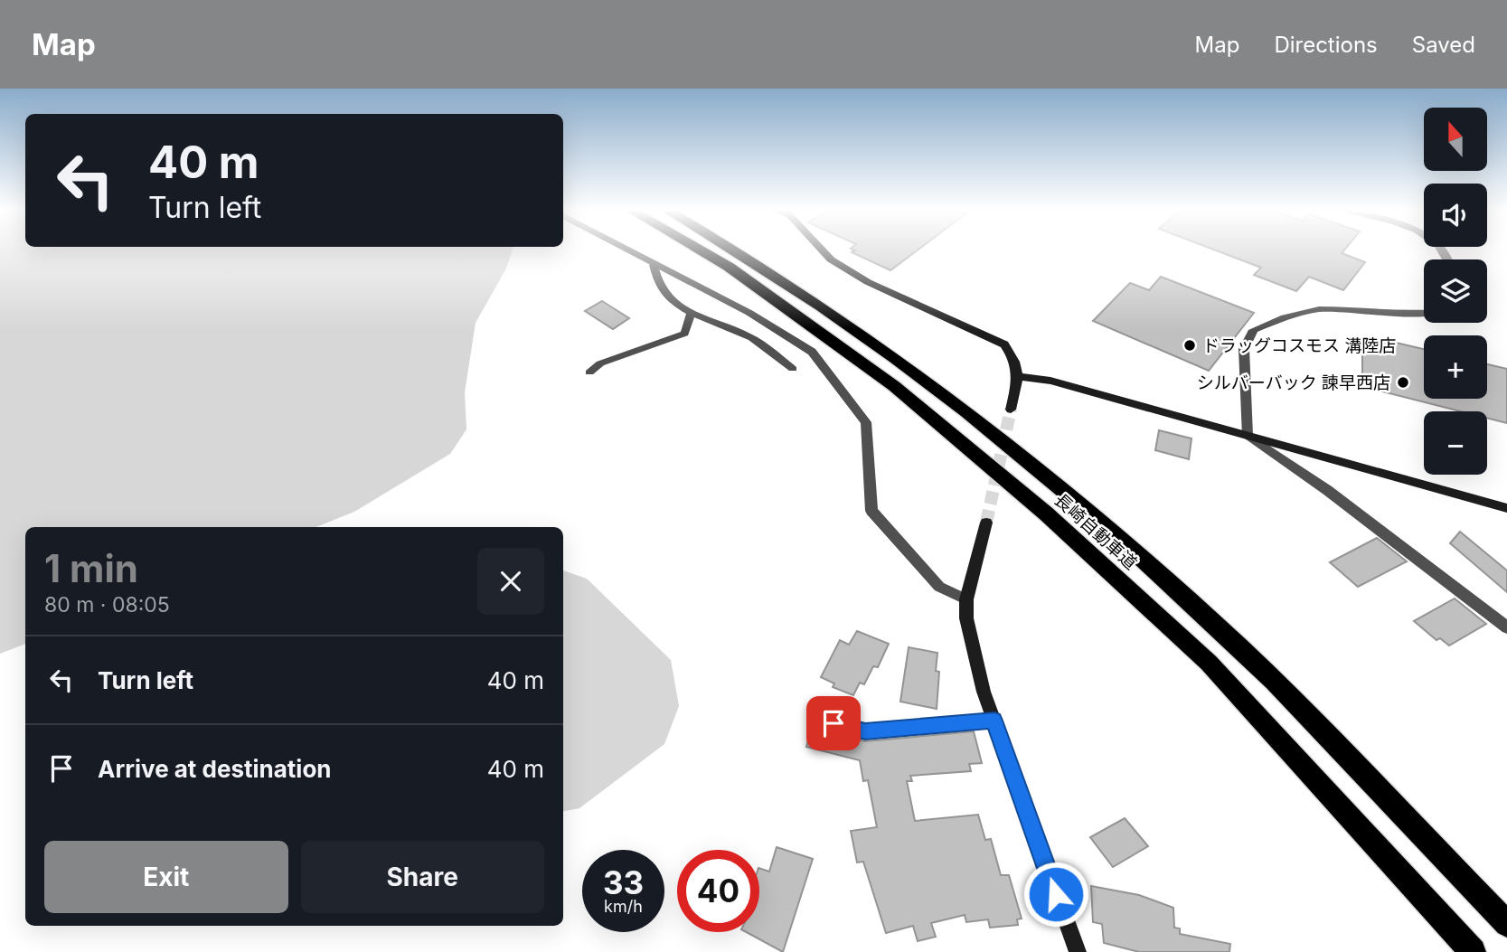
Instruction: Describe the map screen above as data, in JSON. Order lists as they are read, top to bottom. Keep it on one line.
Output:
{"streets":{"highway":["長崎自動車道"]},"places":["ドラッグコスモス 溝陸店","シルバーバック 諫早西店"],"north":"top","page":{"header":"Map","nav":["Map","Directions","Saved"],"map_buttons":["+","−"],"turn":["40 m","Turn left"],"heading":["1 min","80 m · 08:05"],"list":[{"name":"Turn left","value":"40 m"},{"name":"Arrive at destination","value":"40 m"}],"buttons":["Exit","Share"],"speed":"33 km/h","limit":"40"}}
